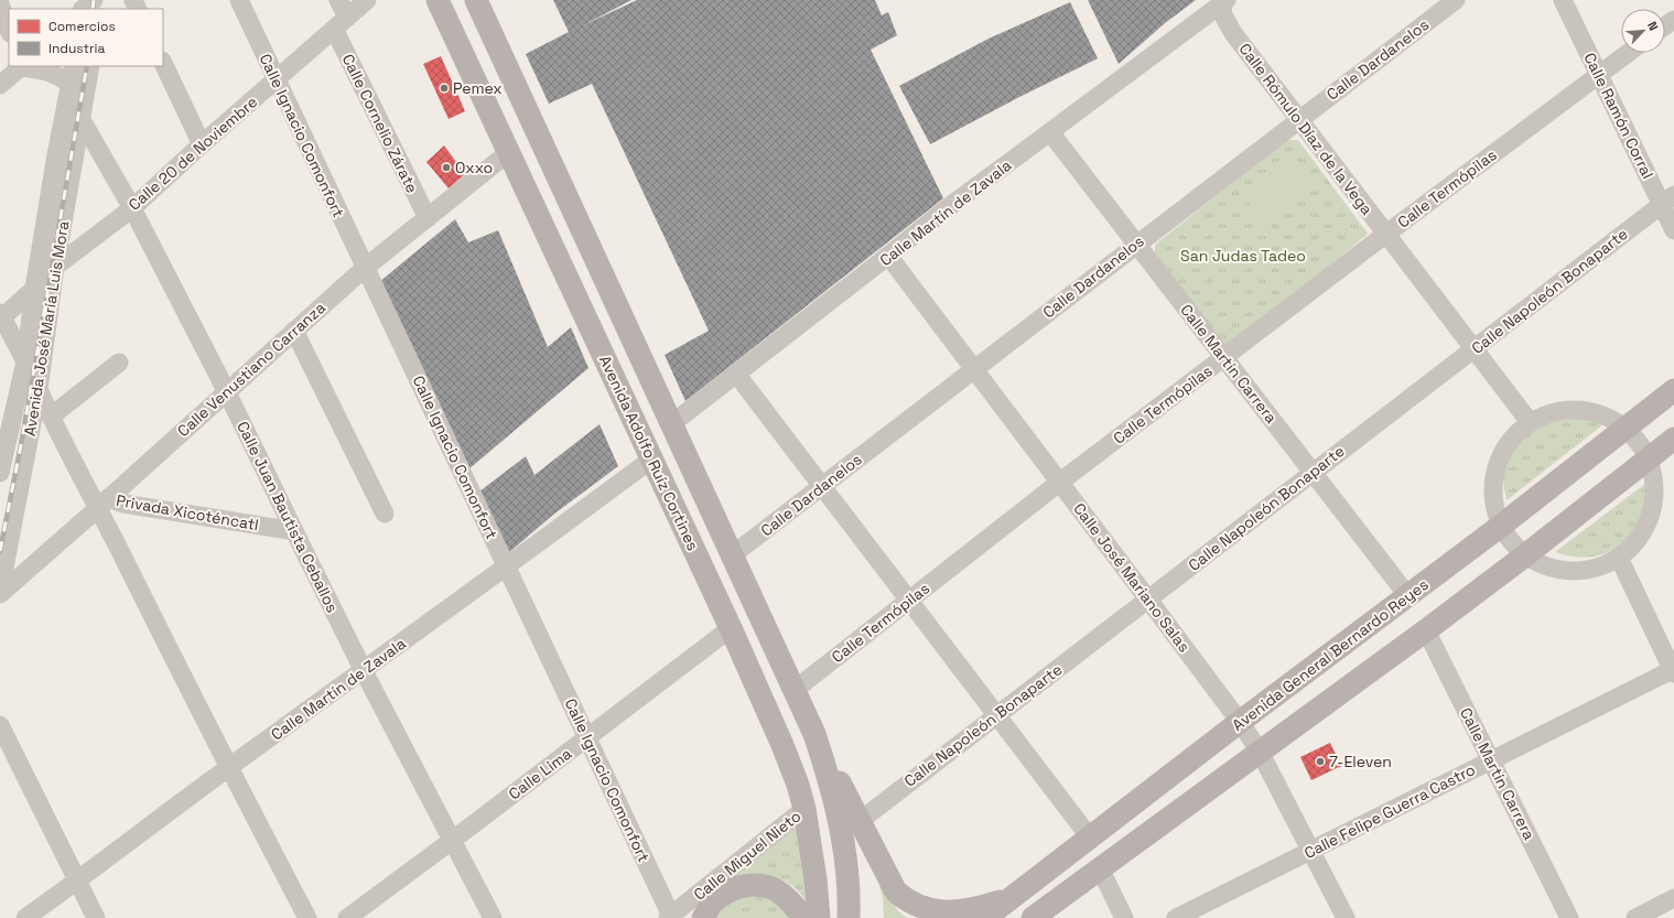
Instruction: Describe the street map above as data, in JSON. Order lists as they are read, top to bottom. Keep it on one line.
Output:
{"streets":{"main road":["Avenida Adolfo Ruíz Cortines","Avenida General Bernardo Reyes"],"street":["Calle Dardanelos","Calle Ramón Corral","Calle Cornelio Zárate","Calle Rómulo Díaz de la Vega","Calle Ignacio Comonfort","Calle 20 de Noviembre","Calle Termópilas","Calle Martín de Zavala","Calle Napoleón Bonaparte","Avenida José María Luis Mora","Calle Martín Carrera","Calle Venustiano Carranza","Privada Xicoténcatl","Calle Juan Bautista Ceballos","Calle José Mariano Salas","Calle Lima","Calle Felipe Guerra Castro","Calle Miguel Nieto"]},"crossings":[["Calle Dardanelos","Calle Rómulo Díaz de la Vega"],["Calle Dardanelos","Calle Martín Carrera"],["Calle Dardanelos","Avenida Adolfo Ruíz Cortines"],["Calle Dardanelos","Calle José Mariano Salas"],["Calle Ramón Corral","Calle Termópilas"],["Calle Ramón Corral","Calle Napoleón Bonaparte"],["Calle Cornelio Zárate","Calle 20 de Noviembre"],["Calle Cornelio Zárate","Calle Venustiano Carranza"],["Calle Rómulo Díaz de la Vega","Calle Termópilas"],["Calle Rómulo Díaz de la Vega","Calle Martín de Zavala"],["Calle Rómulo Díaz de la Vega","Calle Napoleón Bonaparte"],["Calle Ignacio Comonfort","Calle 20 de Noviembre"],["Calle Ignacio Comonfort","Calle Martín de Zavala"],["Calle Ignacio Comonfort","Calle Venustiano Carranza"],["Calle Ignacio Comonfort","Calle Lima"],["Calle Ignacio Comonfort","Calle Miguel Nieto"],["Calle 20 de Noviembre","Avenida José María Luis Mora"],["Calle 20 de Noviembre","Calle Juan Bautista Ceballos"],["Calle Termópilas","Calle Martín Carrera"],["Calle Termópilas","Avenida Adolfo Ruíz Cortines"],["Calle Termópilas","Calle José Mariano Salas"],["Calle Martín de Zavala","Calle Martín Carrera"],["Calle Martín de Zavala","Avenida Adolfo Ruíz Cortines"],["Calle Martín de Zavala","Calle Juan Bautista Ceballos"],["Calle Martín de Zavala","Calle José Mariano Salas"],["Calle Napoleón Bonaparte","Calle Martín Carrera"],["Calle Napoleón Bonaparte","Calle José Mariano Salas"],["Avenida José María Luis Mora","Calle Venustiano Carranza"],["Avenida José María Luis Mora","Calle Juan Bautista Ceballos"],["Calle Martín Carrera","Avenida General Bernardo Reyes"],["Calle Martín Carrera","Calle Felipe Guerra Castro"],["Calle Venustiano Carranza","Avenida Adolfo Ruíz Cortines"],["Calle Venustiano Carranza","Privada Xicoténcatl"],["Calle Venustiano Carranza","Calle Juan Bautista Ceballos"],["Avenida Adolfo Ruíz Cortines","Calle Lima"],["Avenida Adolfo Ruíz Cortines","Calle Miguel Nieto"],["Privada Xicoténcatl","Calle Juan Bautista Ceballos"],["Calle Juan Bautista Ceballos","Calle Lima"],["Calle José Mariano Salas","Avenida General Bernardo Reyes"],["Calle José Mariano Salas","Calle Felipe Guerra Castro"]],"parks":["San Judas Tadeo"],"places":["Pemex","Oxxo","7-Eleven"],"legend":["Comercios","Industria"],"north":"top right"}
